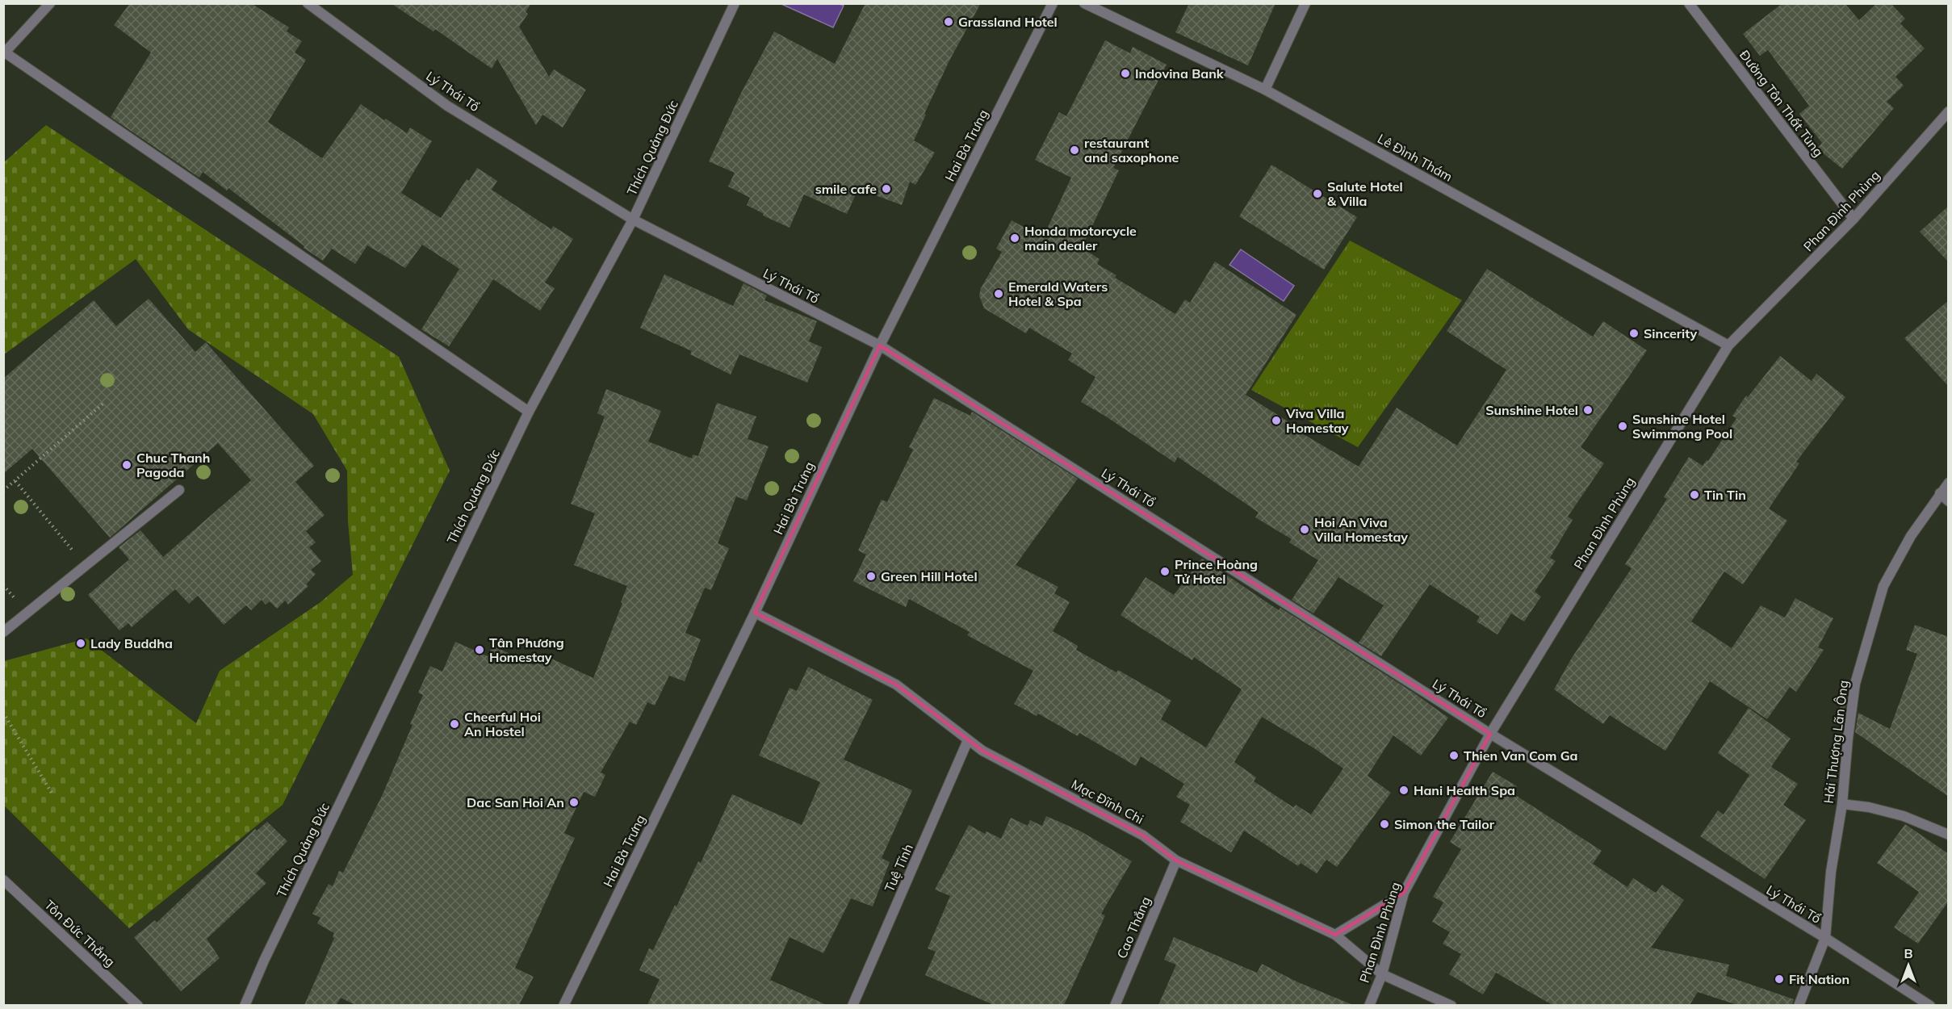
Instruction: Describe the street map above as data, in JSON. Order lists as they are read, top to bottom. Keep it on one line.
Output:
{"streets":{"street":["Lý Thái Tổ","Đường Tôn Thất Tùng","Hai Bà Trưng","Thích Quảng Đức","Lê Đình Thám","Phan Đình Phùng","Hải Thượng Lãn Ông","Mạc Đĩnh Chi","Tuệ Tĩnh","Cao Thắng","Tôn Đức Thắng"]},"crossings":[["Lý Thái Tổ","Hai Bà Trưng"],["Lý Thái Tổ","Thích Quảng Đức"],["Lý Thái Tổ","Phan Đình Phùng"],["Lý Thái Tổ","Hải Thượng Lãn Ông"],["Đường Tôn Thất Tùng","Phan Đình Phùng"],["Hai Bà Trưng","Mạc Đĩnh Chi"],["Lê Đình Thám","Phan Đình Phùng"],["Phan Đình Phùng","Mạc Đĩnh Chi"],["Mạc Đĩnh Chi","Tuệ Tĩnh"],["Mạc Đĩnh Chi","Cao Thắng"]],"places":["Grassland Hotel","Indovina Bank","restaurant and saxophone","smile cafe","Salute Hotel & Villa","Honda motorcycle main dealer","Emerald Waters Hotel & Spa","Sincerity","Sunshine Hotel","Viva Villa Homestay","Sunshine Hotel Swimmong Pool","Chuc Thanh Pagoda","Tin Tin","Hoi An Viva Villa Homestay","Prince Hoàng Tử Hotel","Green Hill Hotel","Lady Buddha","Tân Phương Homestay","Cheerful Hoi An Hostel","Thien Van Com Ga","Hani Health Spa","Dac San Hoi An","Simon the Tailor","Fit Nation"],"north":"top"}
